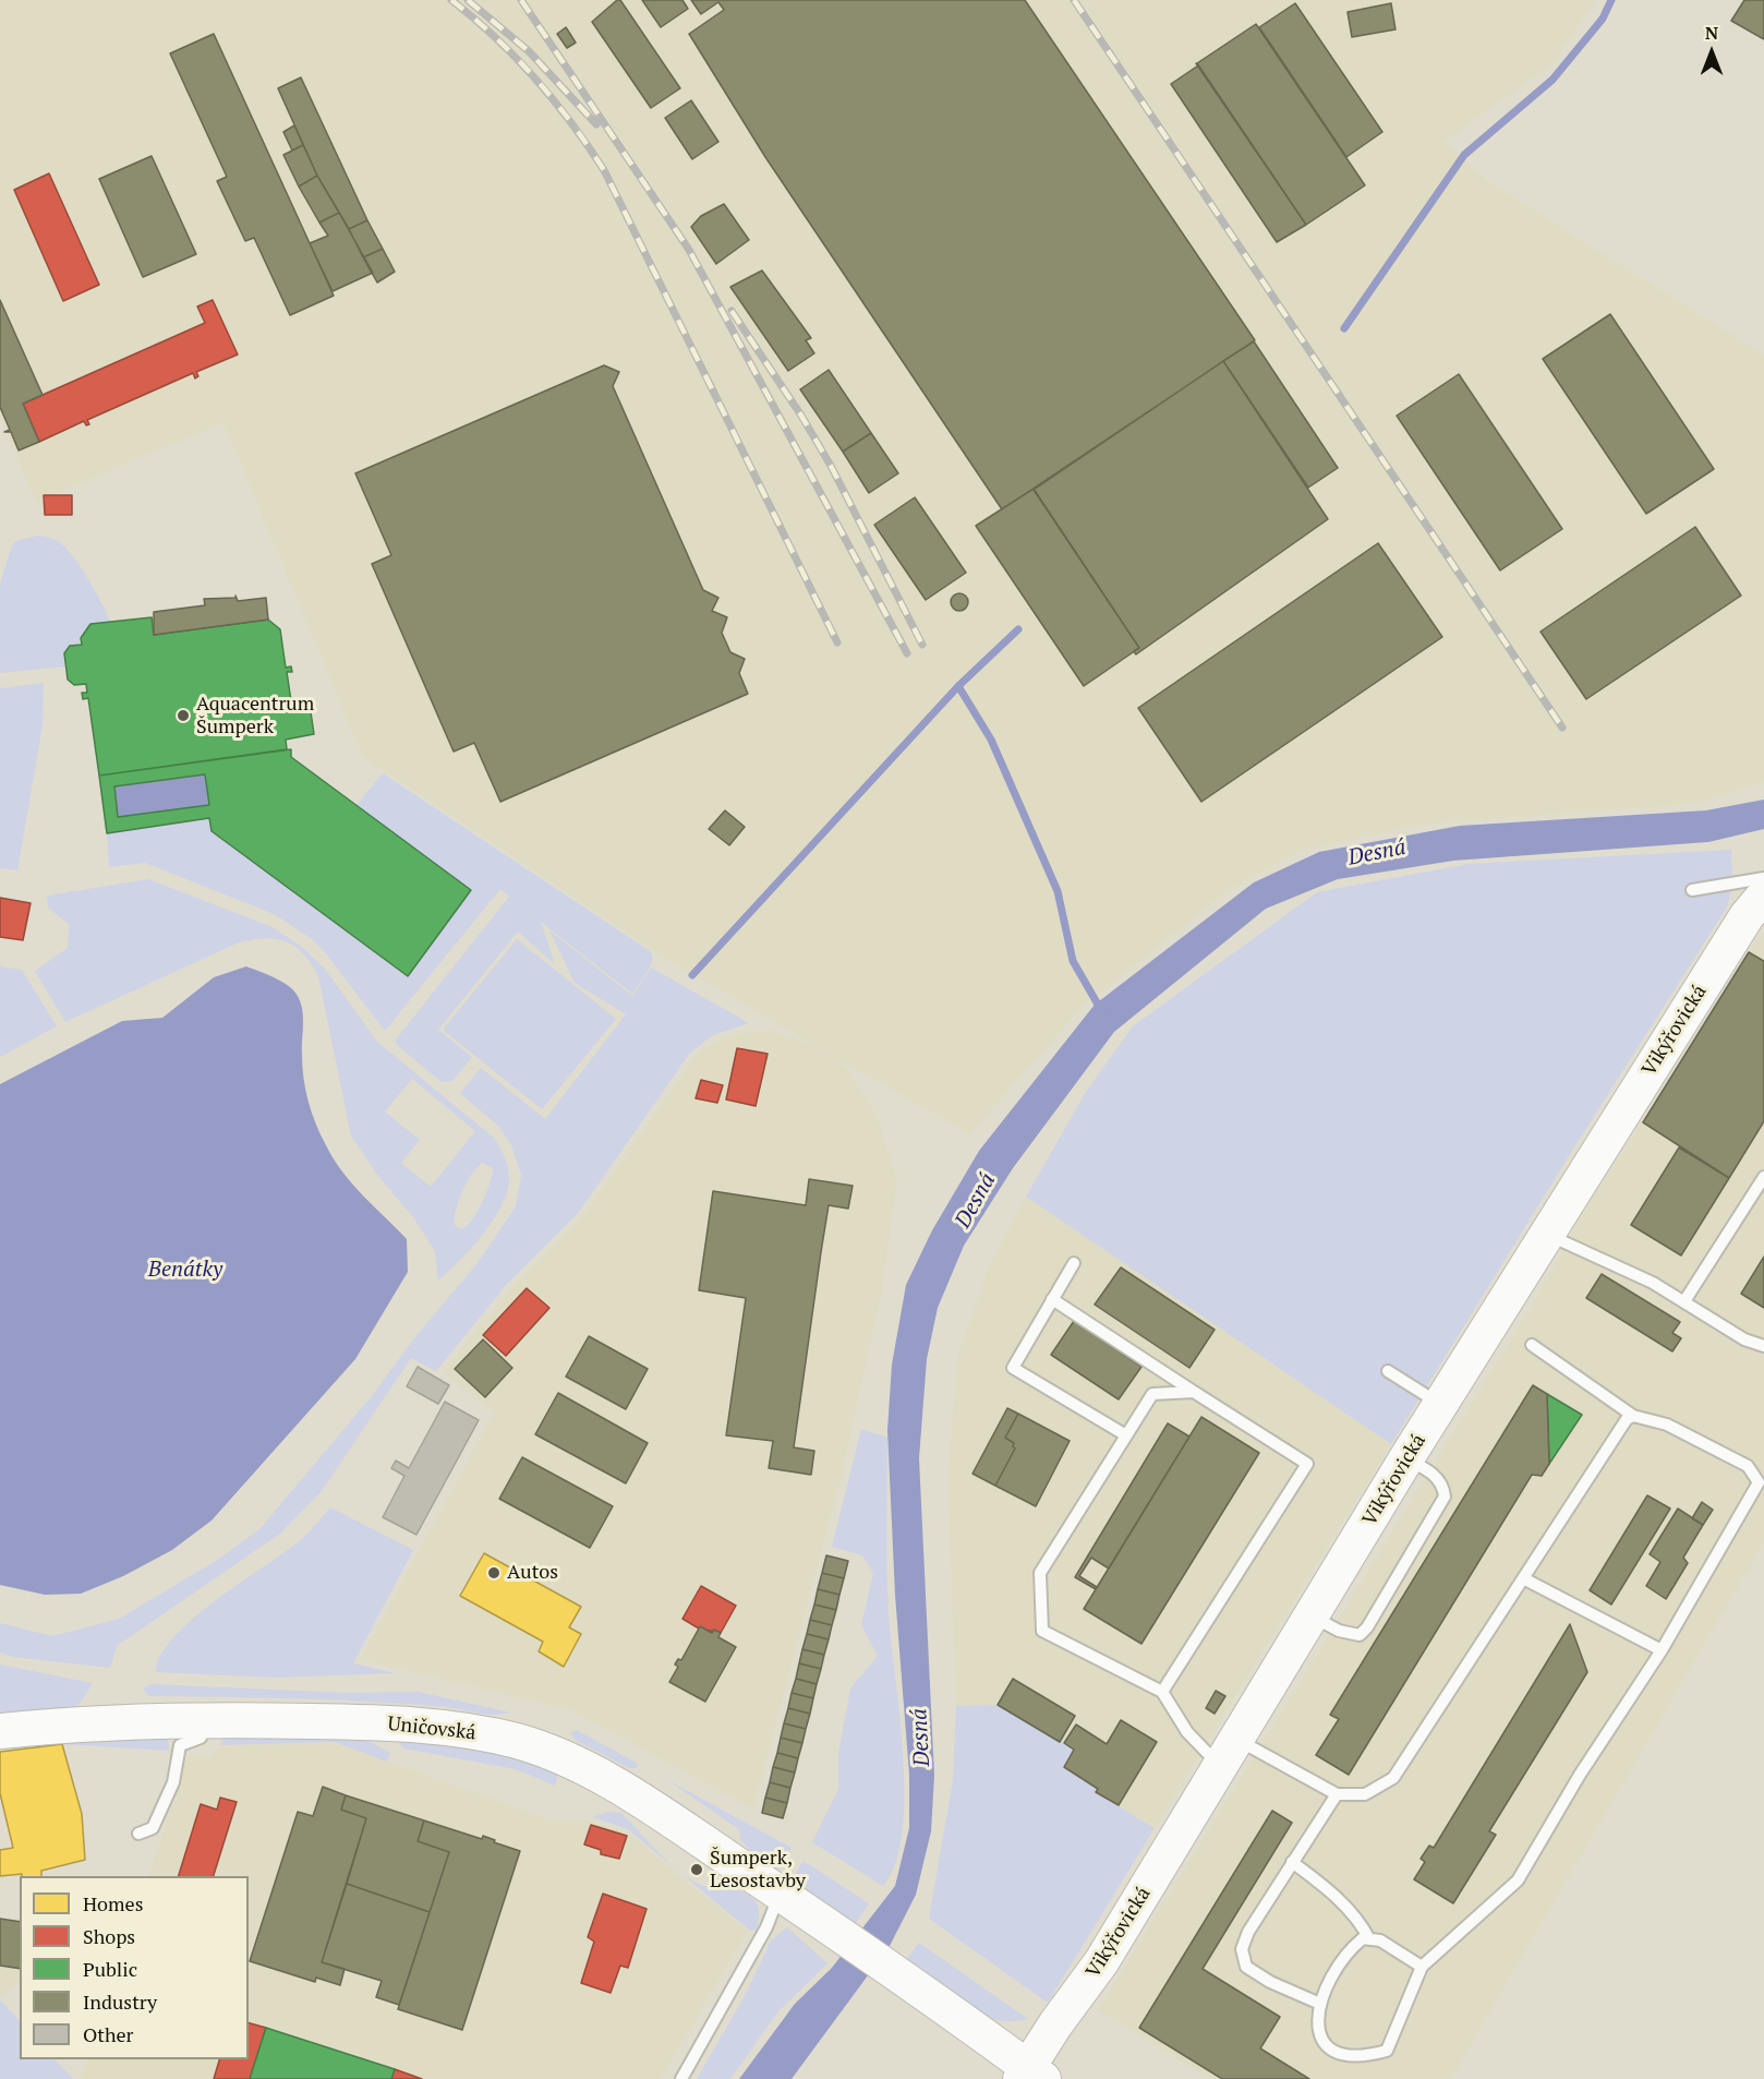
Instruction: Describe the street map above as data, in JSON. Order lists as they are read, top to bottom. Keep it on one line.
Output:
{"streets":{"street":["Vikýřovická","Uničovská"]},"crossings":[["Vikýřovická","Uničovská"]],"water":["Desná","Benátky"],"places":["Aquacentrum Šumperk","Autos","Šumperk, Lesostavby"],"legend":["Homes","Shops","Public","Industry","Other"],"north":"top"}
